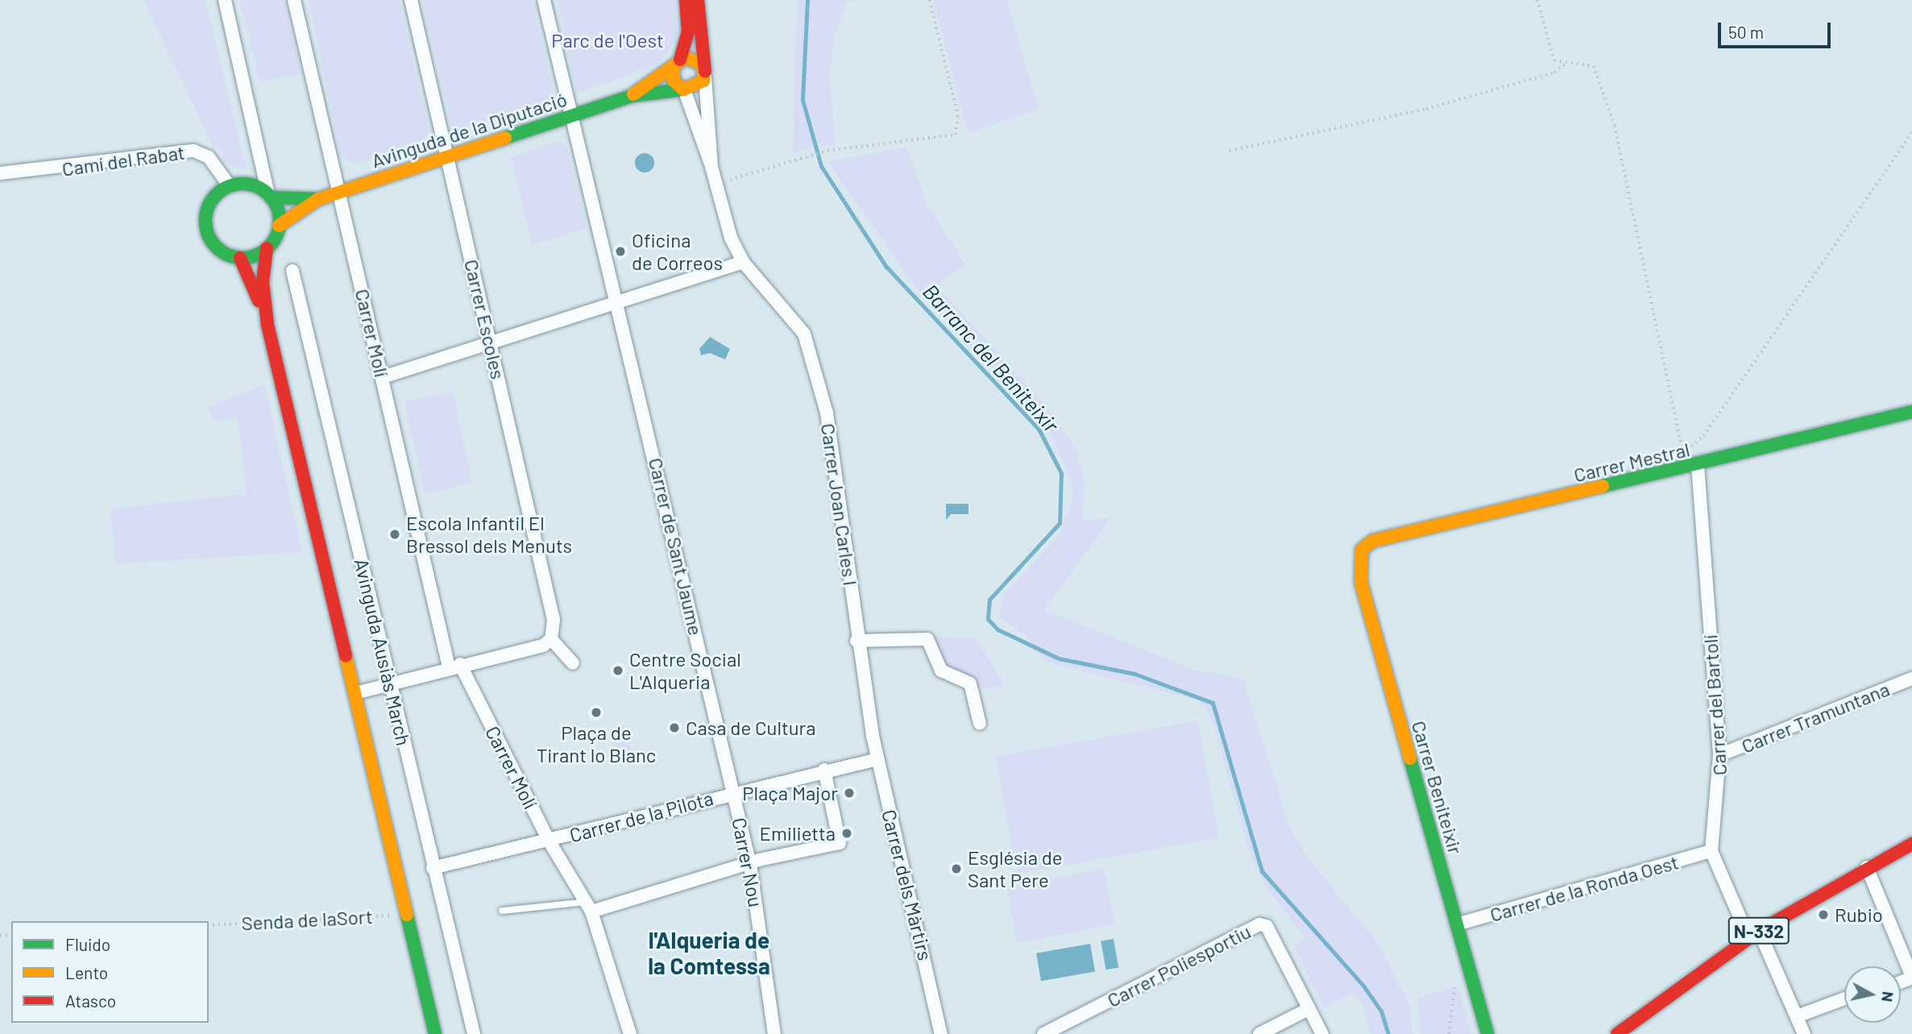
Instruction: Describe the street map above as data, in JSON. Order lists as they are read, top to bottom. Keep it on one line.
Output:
{"streets":{"main road":["Avinguda de la Diputació","Carrer Mestral","Carrer Beniteixir","N-332"],"street":["Camí del Rabat","Carrer Escoles","Carrer Molí","Carrer Joan Carles I","Carrer de Sant Jaume","Avinguda Ausiàs March","Carrer del Bartolí","Carrer Tramuntana","Carrer de la Pilota","Carrer Nou","Carrer dels Màrtirs","Carrer de la Ronda Oest","Carrer Poliesportiu"],"path":["Senda de laSort"]},"crossings":[["Avinguda de la Diputació","Carrer Escoles"],["Avinguda de la Diputació","Carrer Molí"],["Avinguda de la Diputació","Carrer Joan Carles I"],["Avinguda de la Diputació","Carrer de Sant Jaume"],["Carrer Molí","Carrer de la Pilota"],["Carrer Mestral","Carrer del Bartolí"],["Carrer Mestral","Carrer Beniteixir"],["Carrer Joan Carles I","Carrer dels Màrtirs"],["Carrer de Sant Jaume","Carrer de la Pilota"],["Carrer de Sant Jaume","Carrer Nou"],["Avinguda Ausiàs March","Carrer de la Pilota"],["Carrer del Bartolí","Carrer Tramuntana"],["Carrer del Bartolí","Carrer de la Ronda Oest"],["Carrer del Bartolí","N-332"],["Carrer Beniteixir","Carrer de la Ronda Oest"],["Carrer de la Pilota","Carrer Nou"]],"districts":["l'Alqueria de la Comtessa"],"water":["Barranc del Beniteixir"],"parks":["Parc de l'Oest"],"places":["Oficina de Correos","Escola Infantil El Bressol dels Menuts","Centre Social L'Alqueria","Plaça de Tirant lo Blanc","Casa de Cultura","Plaça Major","Emilietta","Església de Sant Pere","Rubio"],"legend":["Fluido","Lento","Atasco"],"scale_bar":"50 m","north":"right"}
